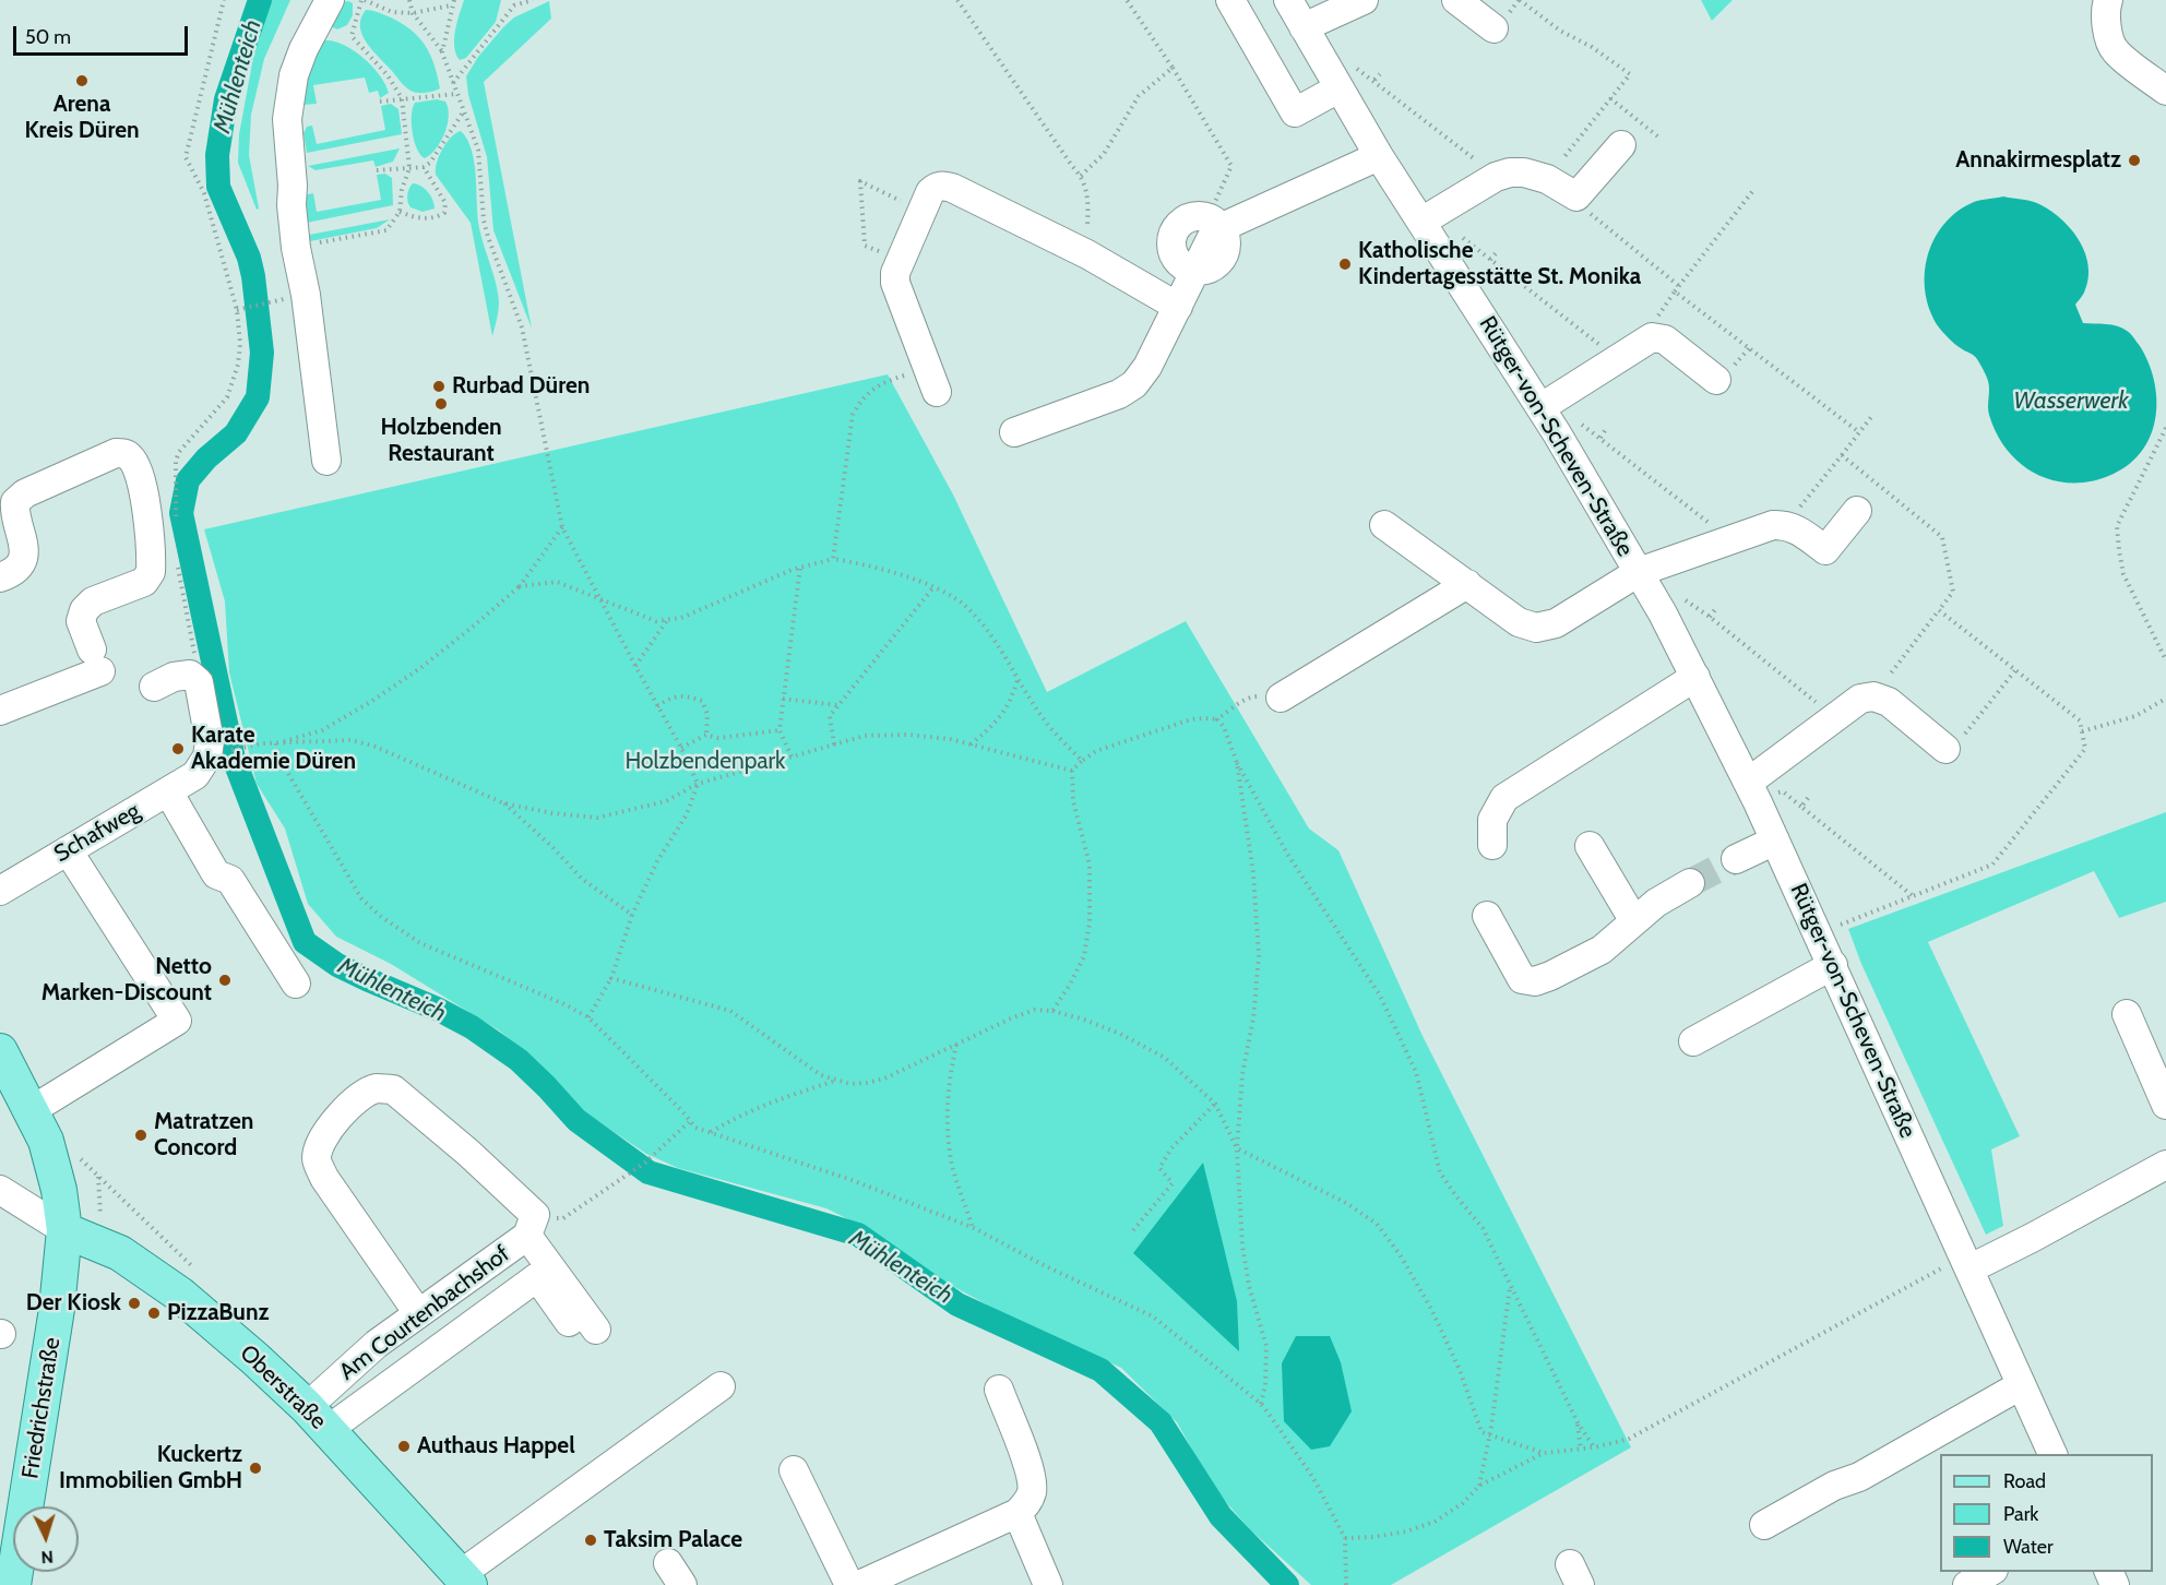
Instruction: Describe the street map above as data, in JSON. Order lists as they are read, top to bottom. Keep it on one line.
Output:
{"streets":{"main road":["Oberstraße","Friedrichstraße"],"street":["Rütger-von-Scheven-Straße","Schafweg","Am Courtenbachshof"]},"crossings":[["Am Courtenbachshof","Oberstraße"],["Oberstraße","Friedrichstraße"]],"water":["Mühlenteich","Wasserwerk"],"parks":["Holzbendenpark"],"places":["Arena Kreis Düren","Annakirmesplatz","Katholische Kindertagesstätte St. Monika","Rurbad Düren","Holzbenden Restaurant","Karate Akademie Düren","Netto Marken-Discount","Matratzen Concord","Der Kiosk","PizzaBunz","Authaus Happel","Kuckertz Immobilien GmbH","Taksim Palace"],"legend":["Road","Park","Water"],"scale_bar":"50 m","north":"bottom"}
